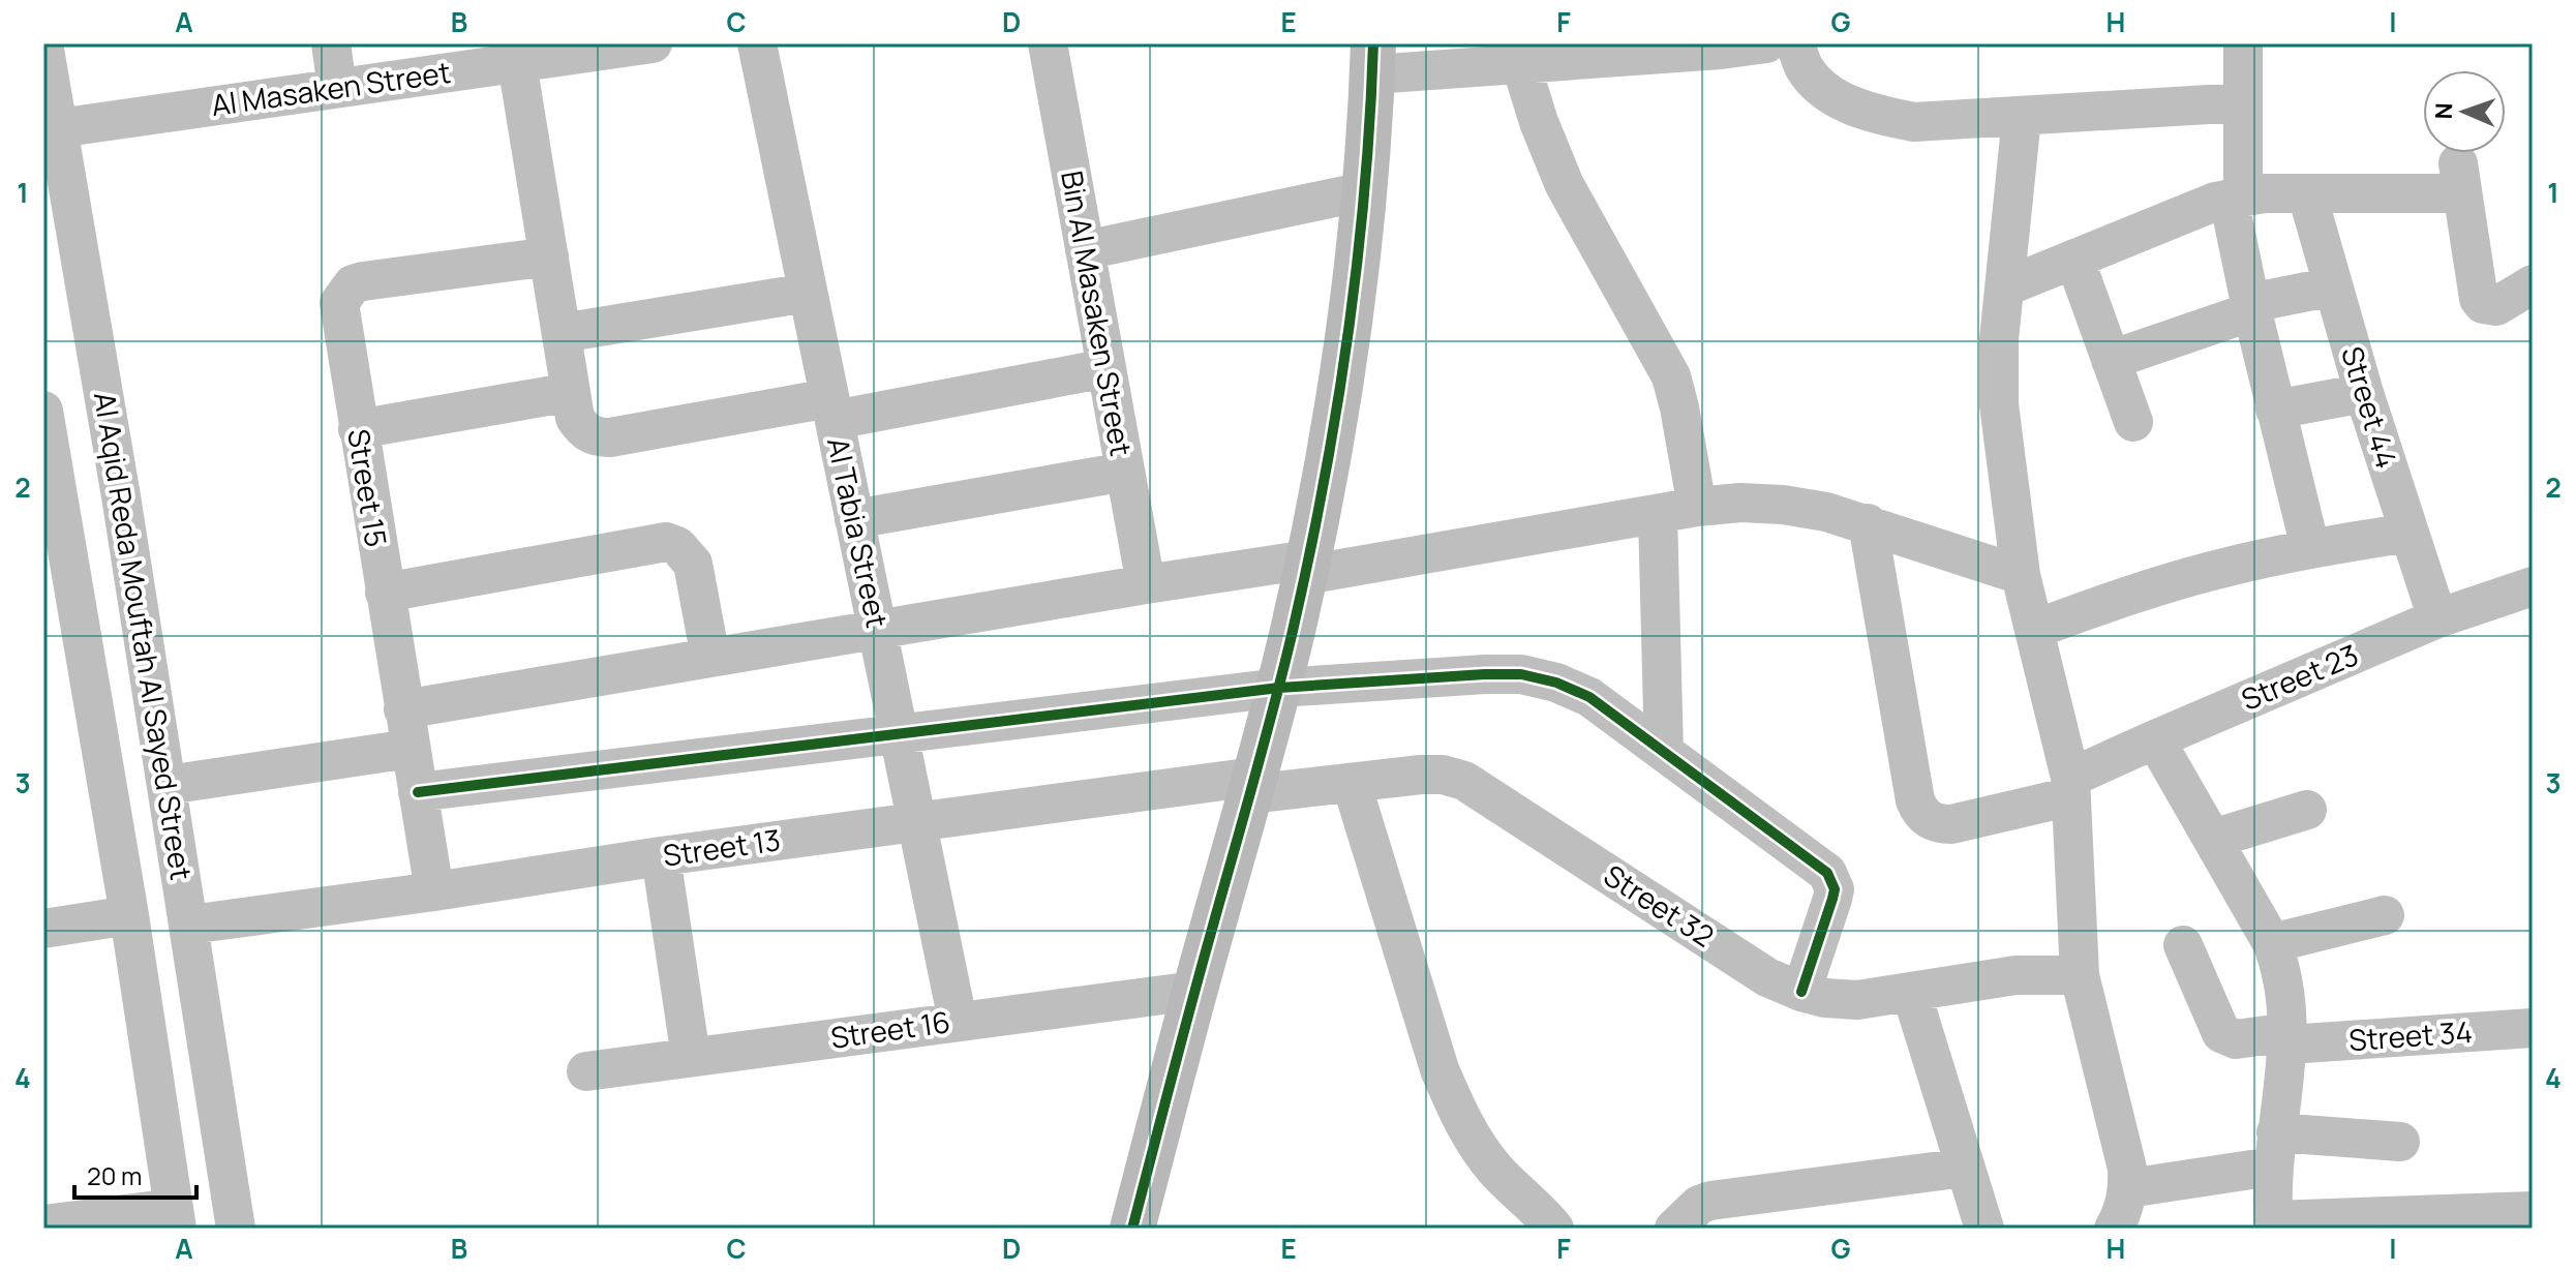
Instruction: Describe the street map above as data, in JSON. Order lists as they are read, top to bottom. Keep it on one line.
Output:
{"streets":{"street":["Al Masaken Street","Bin Al Masaken Street","Street 44","Street 15","Al Tabia Street","Al Aqid Reda Mouftah Al Sayed Street","Street 23","Street 13","Street 32","Street 16","Street 34"]},"crossings":[["Al Masaken Street","Al Aqid Reda Mouftah Al Sayed Street"],["Street 44","Street 23"],["Street 15","Street 13"],["Al Tabia Street","Street 13"],["Al Tabia Street","Street 16"],["Al Aqid Reda Mouftah Al Sayed Street","Street 13"],["Street 13","Street 32"]],"scale_bar":"20 m","north":"left","grid":{"columns":["A","B","C","D","E","F","G","H","I"],"rows":["1","2","3","4"]}}
